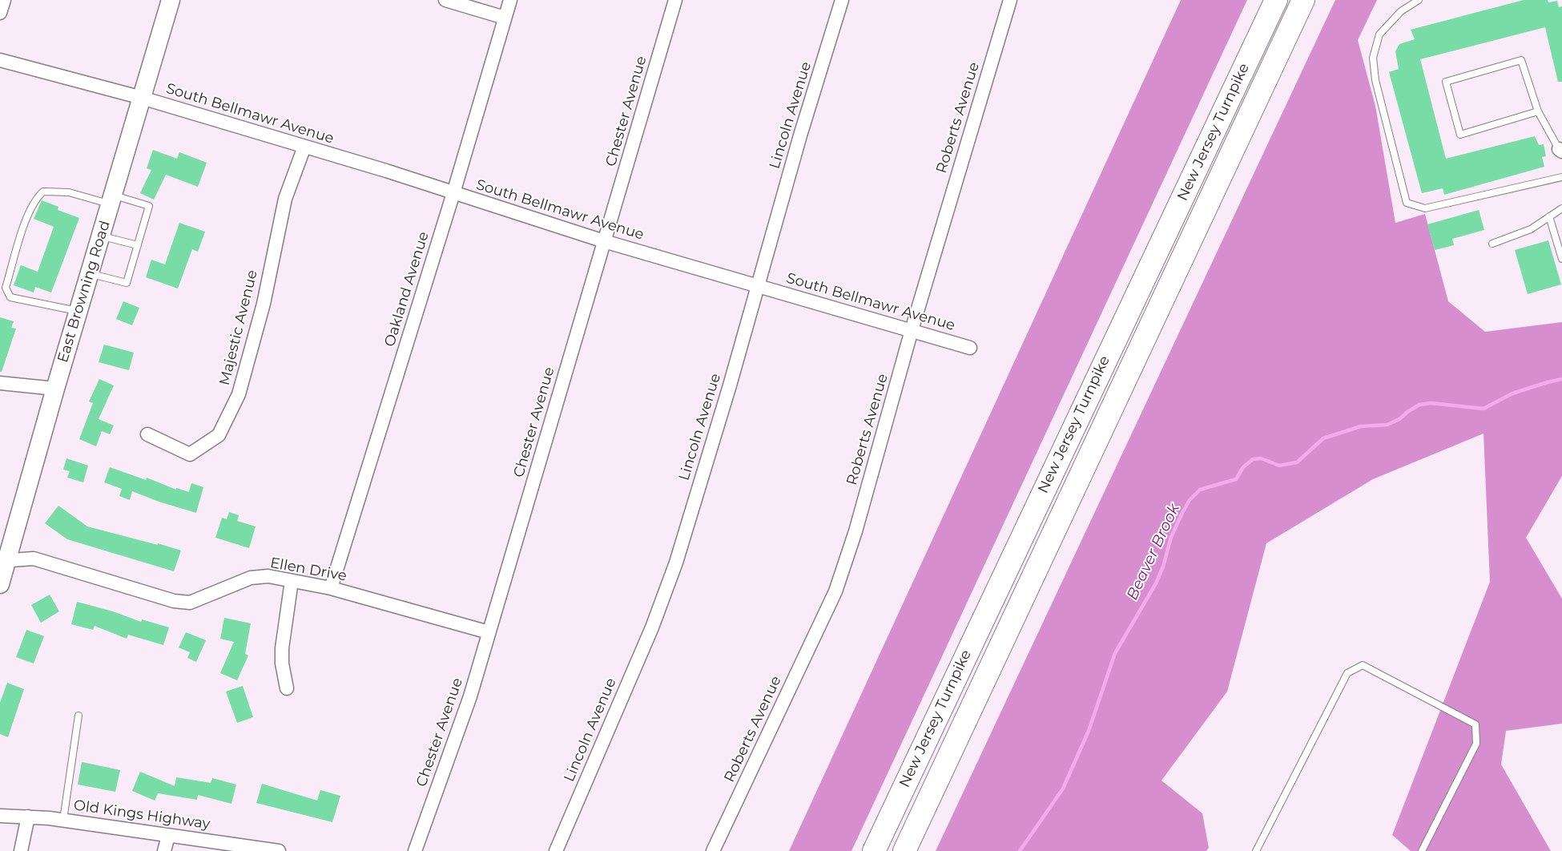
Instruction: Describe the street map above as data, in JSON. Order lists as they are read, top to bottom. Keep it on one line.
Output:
{"streets":{"highway":["New Jersey Turnpike"],"main road":["East Browning Road"],"street":["Chester Avenue","South Bellmawr Avenue","Lincoln Avenue","Roberts Avenue","Oakland Avenue","Majestic Avenue","Ellen Drive","Old Kings Highway"]},"crossings":[["Chester Avenue","South Bellmawr Avenue"],["Chester Avenue","Ellen Drive"],["South Bellmawr Avenue","Lincoln Avenue"],["South Bellmawr Avenue","Roberts Avenue"],["South Bellmawr Avenue","Oakland Avenue"],["South Bellmawr Avenue","East Browning Road"],["South Bellmawr Avenue","Majestic Avenue"],["Oakland Avenue","Ellen Drive"],["East Browning Road","Ellen Drive"]],"water":["Beaver Brook"]}
